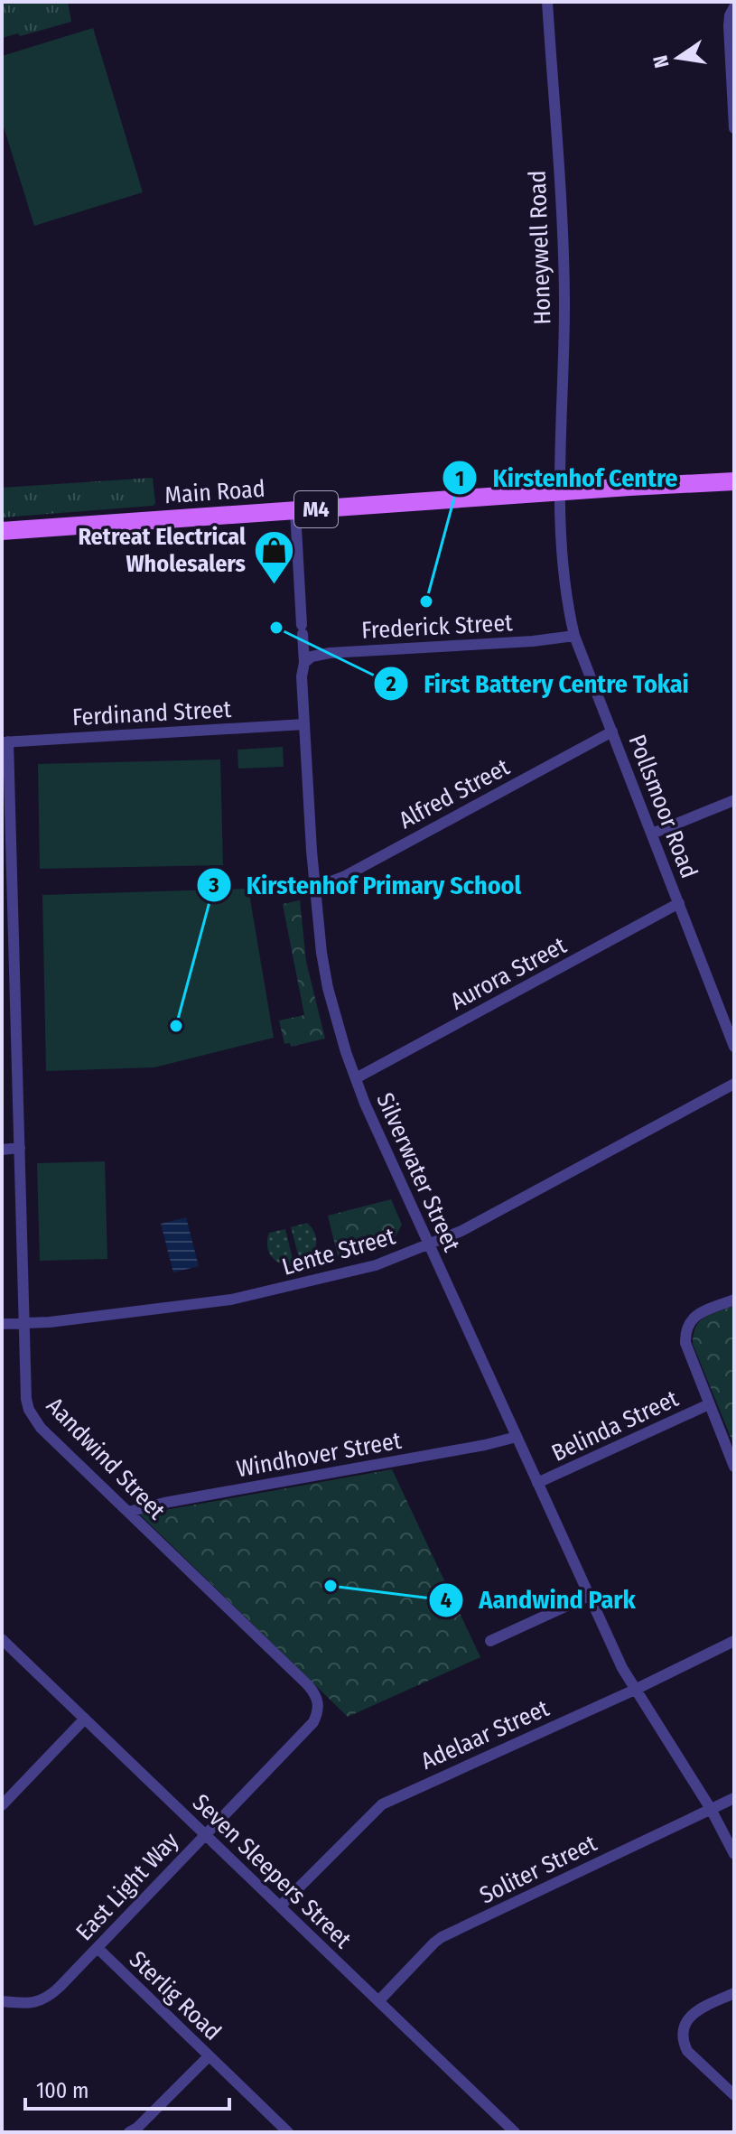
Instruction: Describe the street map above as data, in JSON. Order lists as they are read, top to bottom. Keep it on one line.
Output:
{"streets":{"main road":["Main Road","M4"],"street":["Honeywell Road","Frederick Street","Ferdinand Street","Alfred Street","Pollsmoor Road","Aurora Street","Silverwater Street","Lente Street","Belinda Street","Windhover Street","Aandwind Street","Adelaar Street","Soliter Street","Seven Sleepers Street","East Light Way","Sterlig Road"]},"crossings":[["Honeywell Road","Main Road"],["Honeywell Road","Pollsmoor Road"],["Main Road","Pollsmoor Road"],["Main Road","Silverwater Street"],["Frederick Street","Pollsmoor Road"],["Frederick Street","Silverwater Street"],["Ferdinand Street","Silverwater Street"],["Ferdinand Street","Aandwind Street"],["Alfred Street","Pollsmoor Road"],["Alfred Street","Silverwater Street"],["Pollsmoor Road","Aurora Street"],["Aurora Street","Silverwater Street"],["Silverwater Street","Lente Street"],["Silverwater Street","Belinda Street"],["Silverwater Street","Windhover Street"],["Silverwater Street","Adelaar Street"],["Silverwater Street","Soliter Street"],["Lente Street","Aandwind Street"],["Windhover Street","Aandwind Street"],["Aandwind Street","East Light Way"],["Adelaar Street","Seven Sleepers Street"],["Soliter Street","Seven Sleepers Street"],["Seven Sleepers Street","East Light Way"],["East Light Way","Sterlig Road"]],"places":{"shop":["Retreat Electrical Wholesalers"],"other":["Kirstenhof Centre","First Battery Centre Tokai","Kirstenhof Primary School","Aandwind Park"]},"scale_bar":"100 m","north":"left"}
